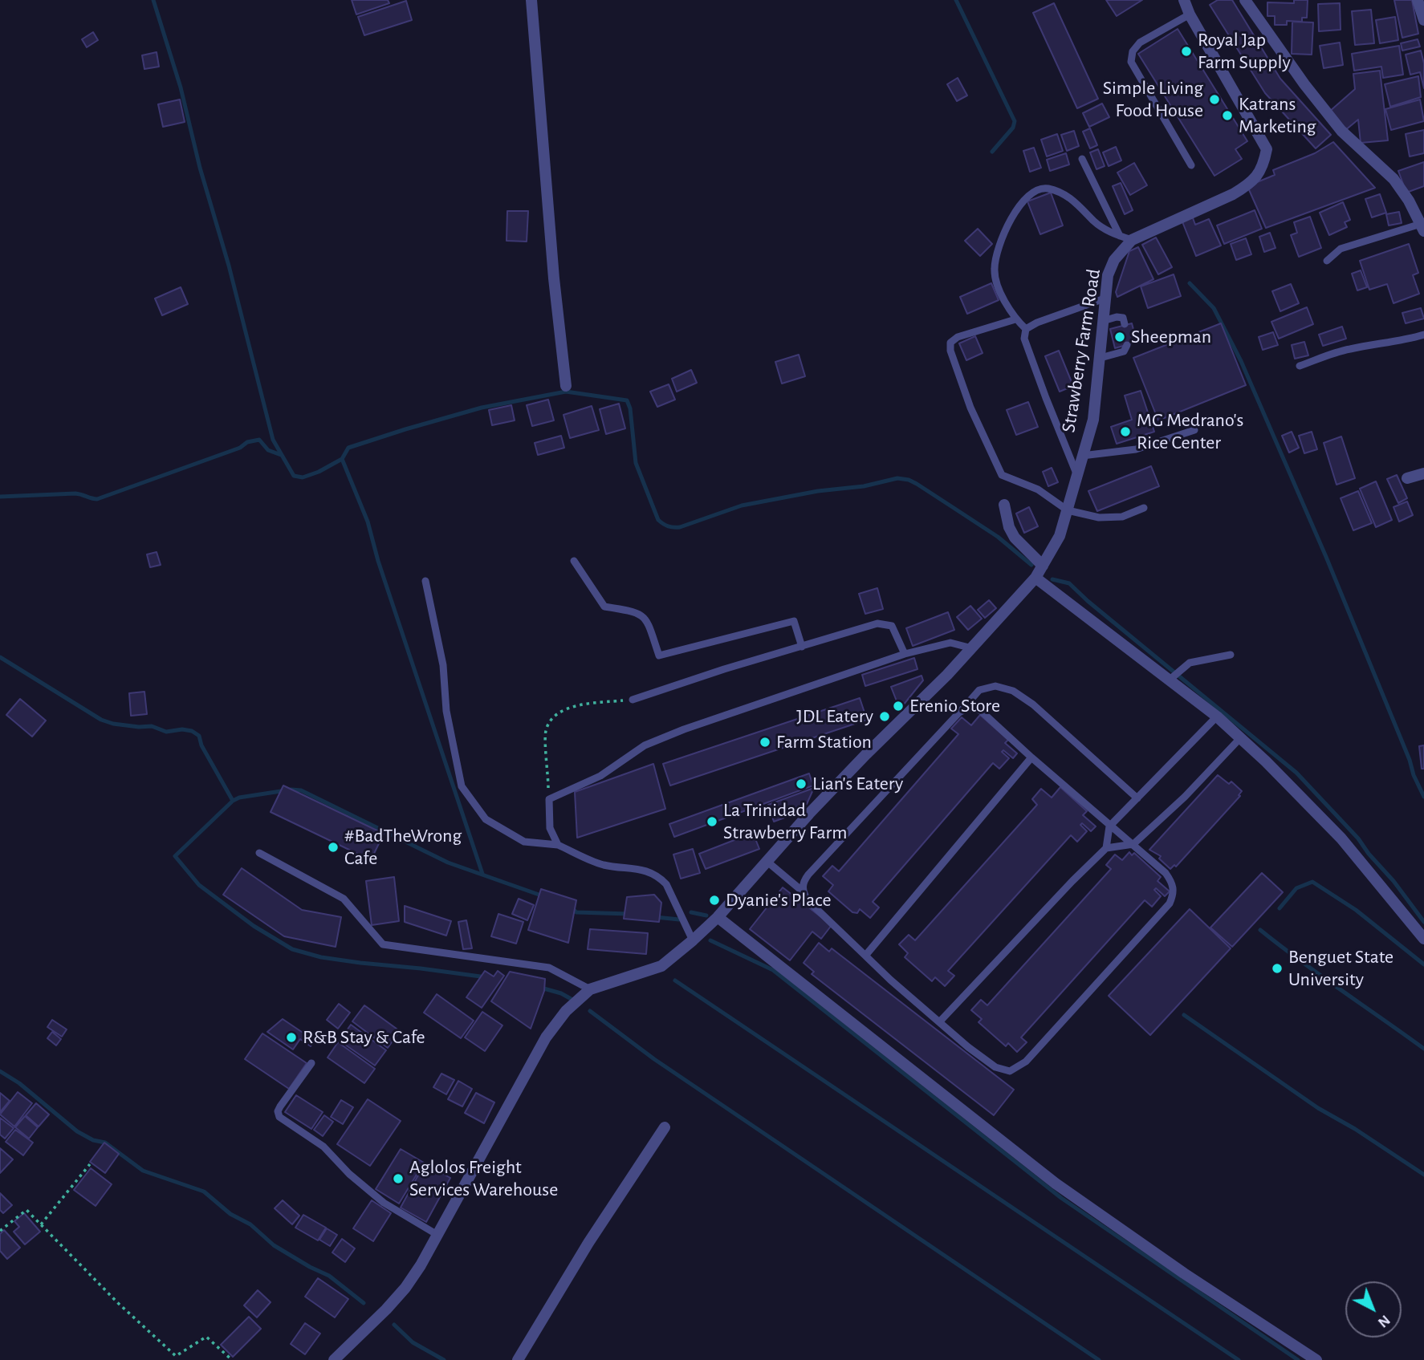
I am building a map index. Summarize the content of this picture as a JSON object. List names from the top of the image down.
{
  "streets": {
    "street": ["Strawberry Farm Road"]
  },
  "places": [
    "Royal Jap Farm Supply",
    "Simple Living Food House",
    "Katrans Marketing",
    "Sheepman",
    "MG Medrano's Rice Center",
    "Erenio Store",
    "JDL Eatery",
    "Farm Station",
    "Lian's Eatery",
    "La Trinidad Strawberry Farm",
    "#BadTheWrong Cafe",
    "Dyanie's Place",
    "Benguet State University",
    "R&B Stay & Cafe",
    "Aglolos Freight Services Warehouse"
  ],
  "north": "bottom right"
}
